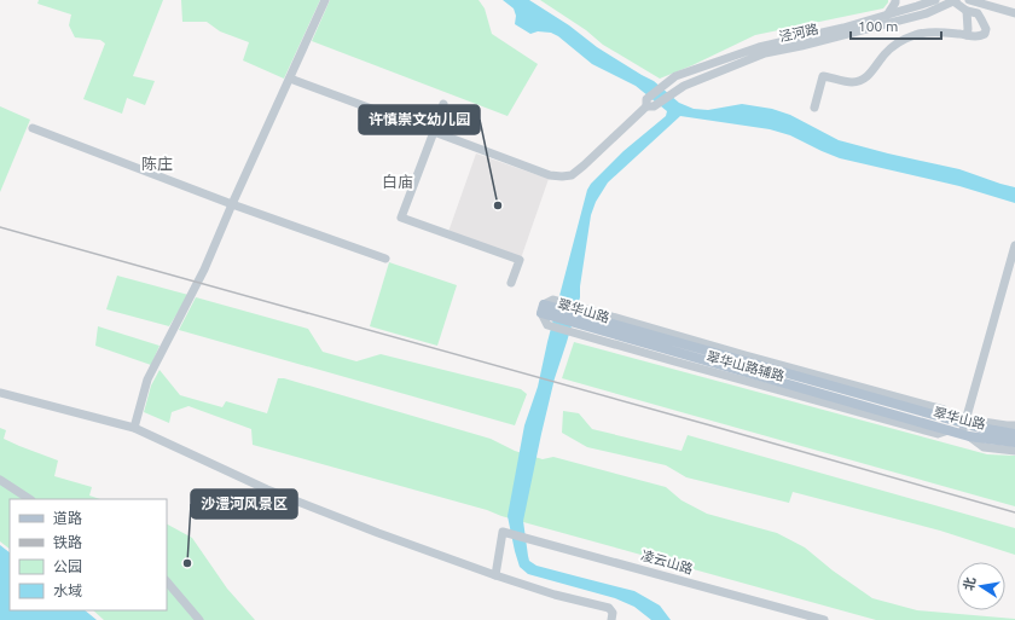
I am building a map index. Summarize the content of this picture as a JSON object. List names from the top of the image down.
{
  "streets": {
    "main road": ["翠华山路"],
    "street": ["泾河路", "凌云山路"]
  },
  "districts": ["陈庄", "白庙"],
  "places": ["许慎崇文幼儿园", "沙澧河风景区"],
  "legend": [
    "道路",
    "铁路",
    "公园",
    "水域"
  ],
  "scale_bar": "100 m",
  "north": "left"
}
